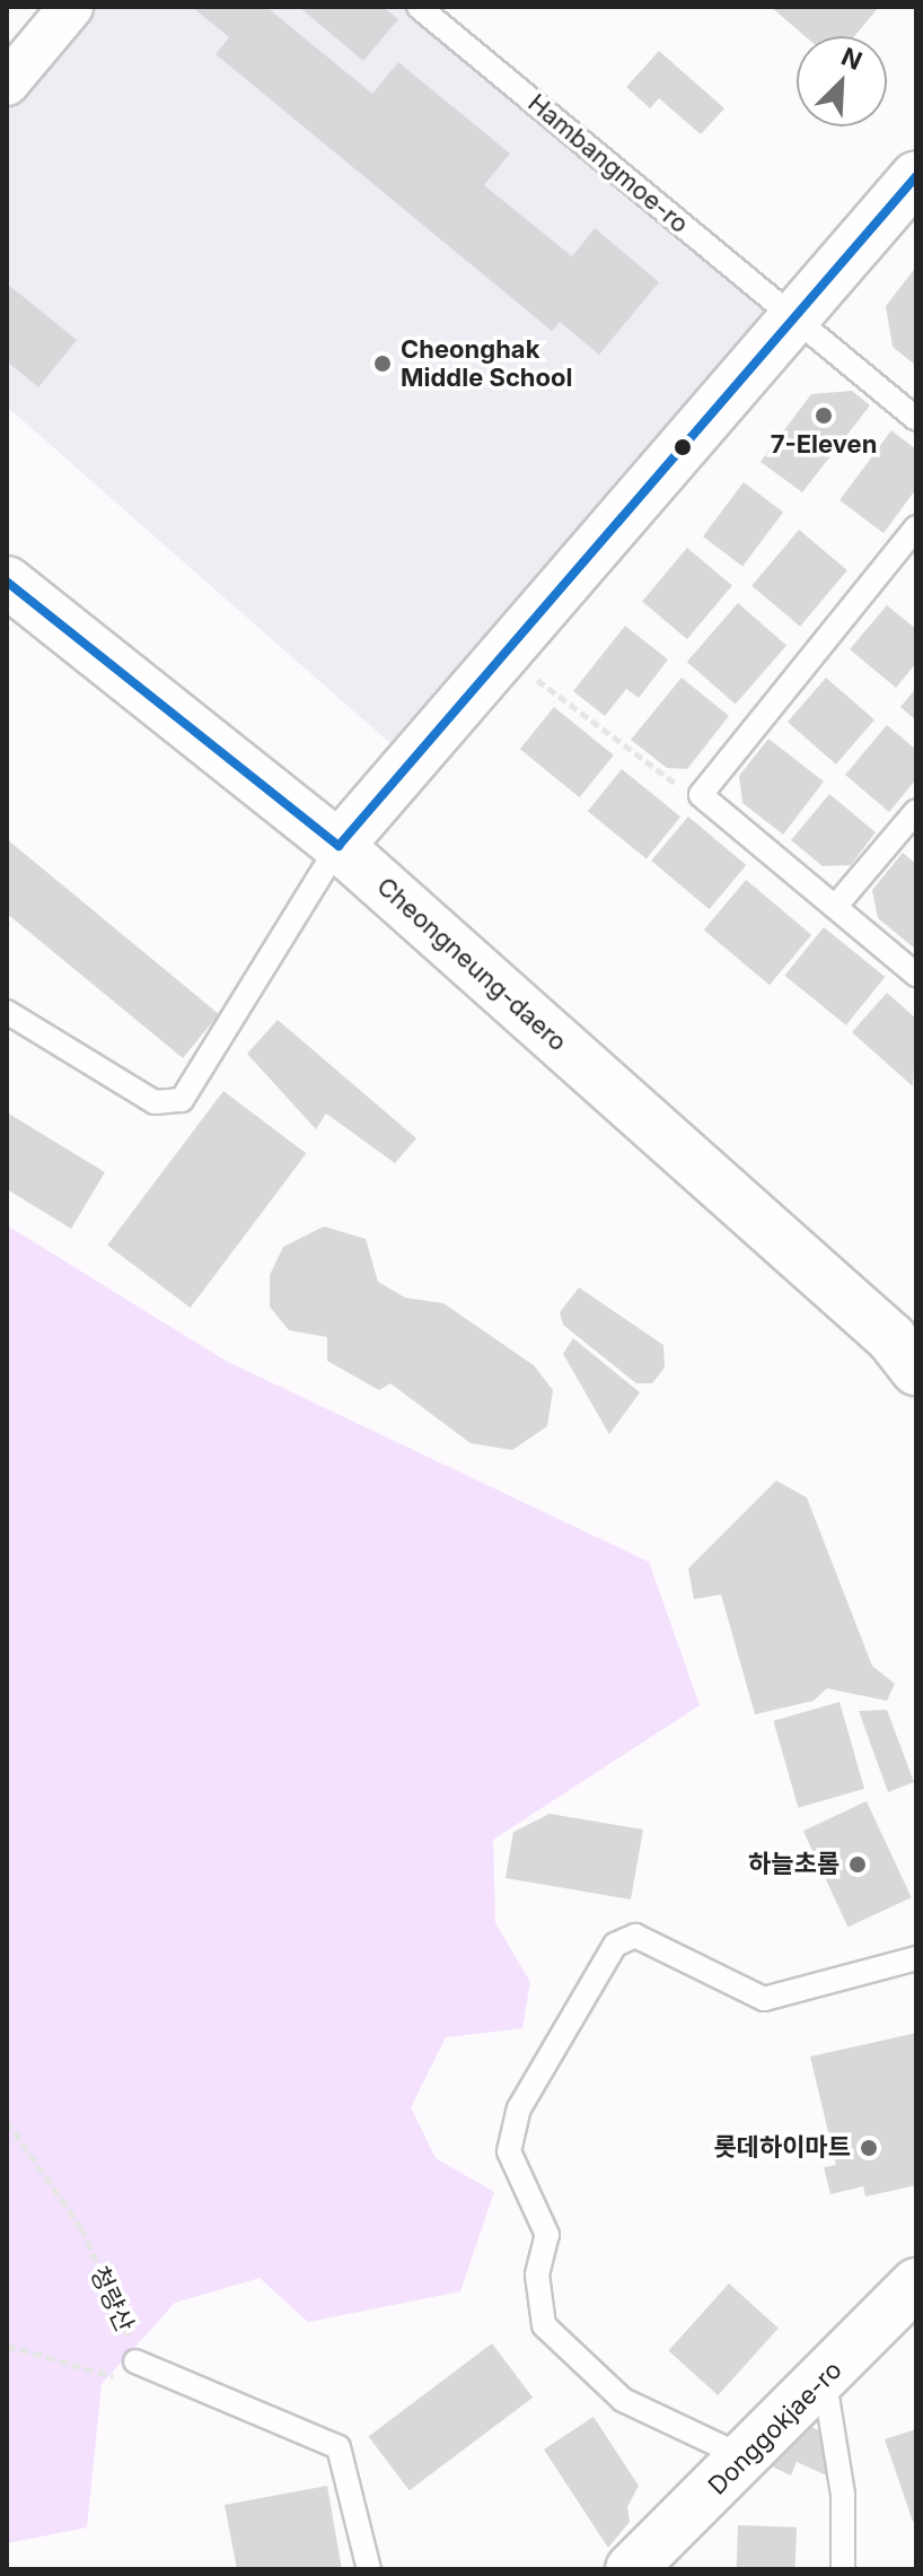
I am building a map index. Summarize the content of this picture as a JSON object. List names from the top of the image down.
{
  "streets": {
    "main road": ["Cheongneung-daero", "Donggokjae-ro"],
    "lane": ["Hambangmoe-ro"],
    "path": ["청량산"]
  },
  "places": [
    "Cheonghak Middle School",
    "7-Eleven",
    "하늘초롬",
    "롯데하이마트"
  ],
  "north": "top right"
}
